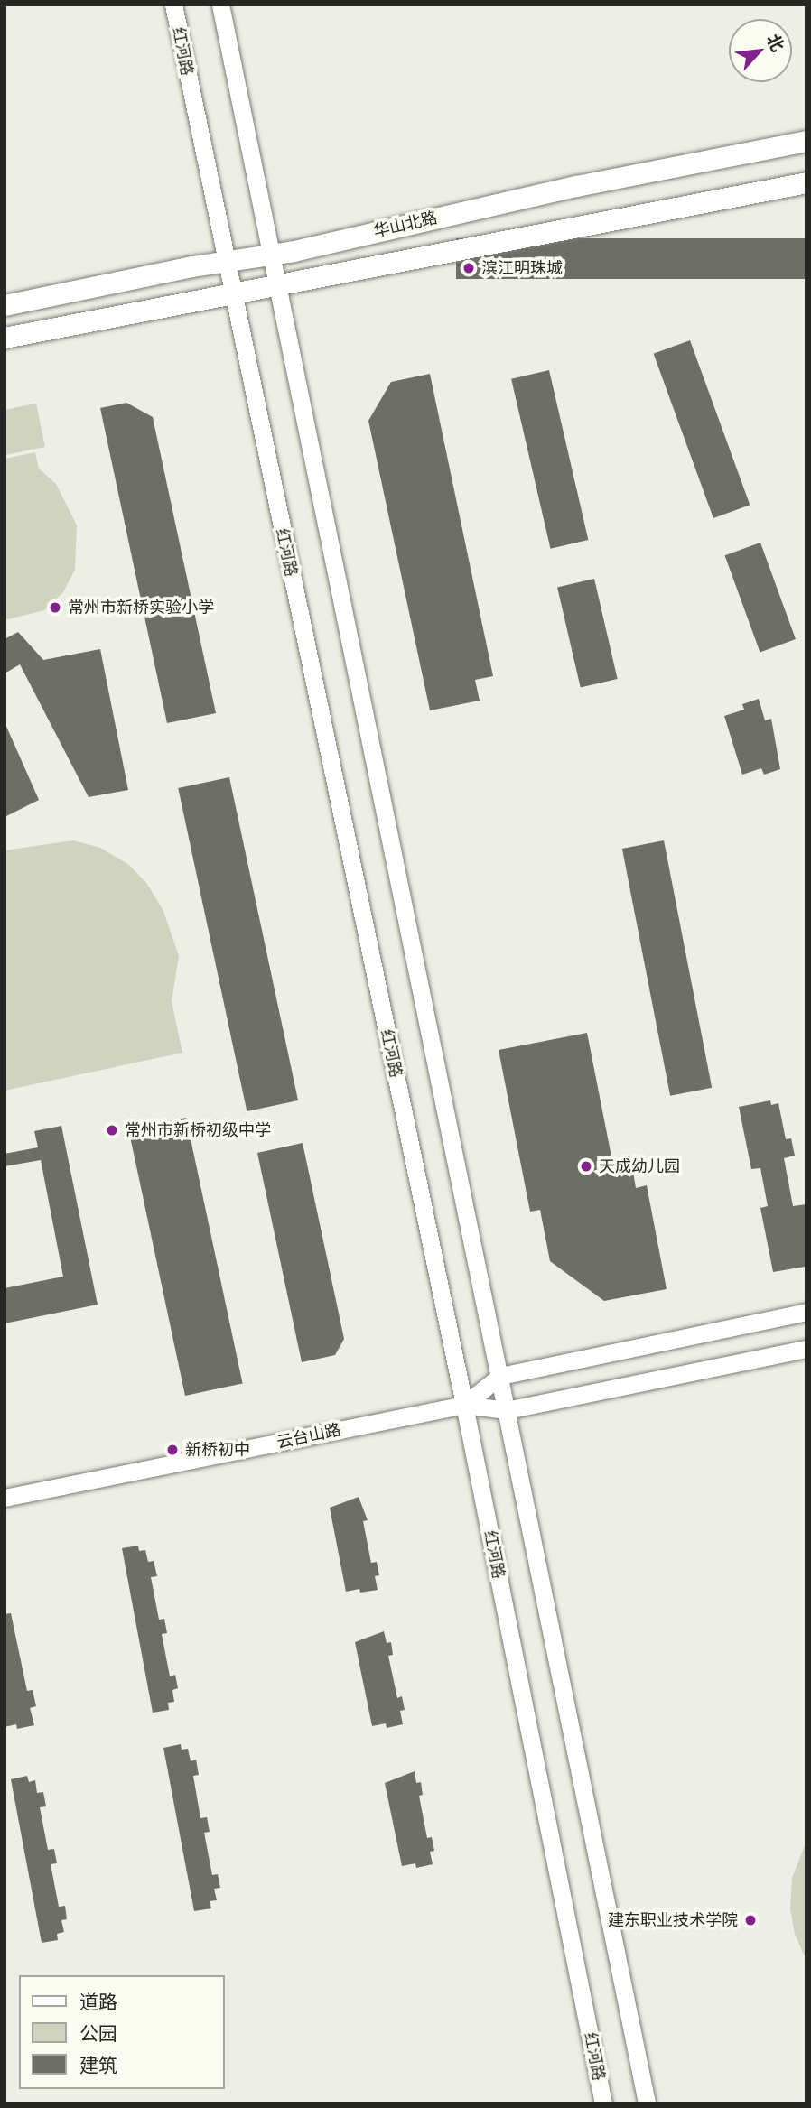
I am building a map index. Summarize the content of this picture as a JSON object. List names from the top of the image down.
{
  "streets": {
    "main road": ["华山北路"],
    "street": ["红河路", "云台山路"]
  },
  "crossings": [
    ["红河路", "华山北路"],
    ["红河路", "云台山路"]
  ],
  "places": [
    "滨江明珠城",
    "常州市新桥实验小学",
    "常州市新桥初级中学",
    "天成幼儿园",
    "新桥初中",
    "建东职业技术学院"
  ],
  "legend": ["道路", "公园", "建筑"],
  "north": "top right"
}
